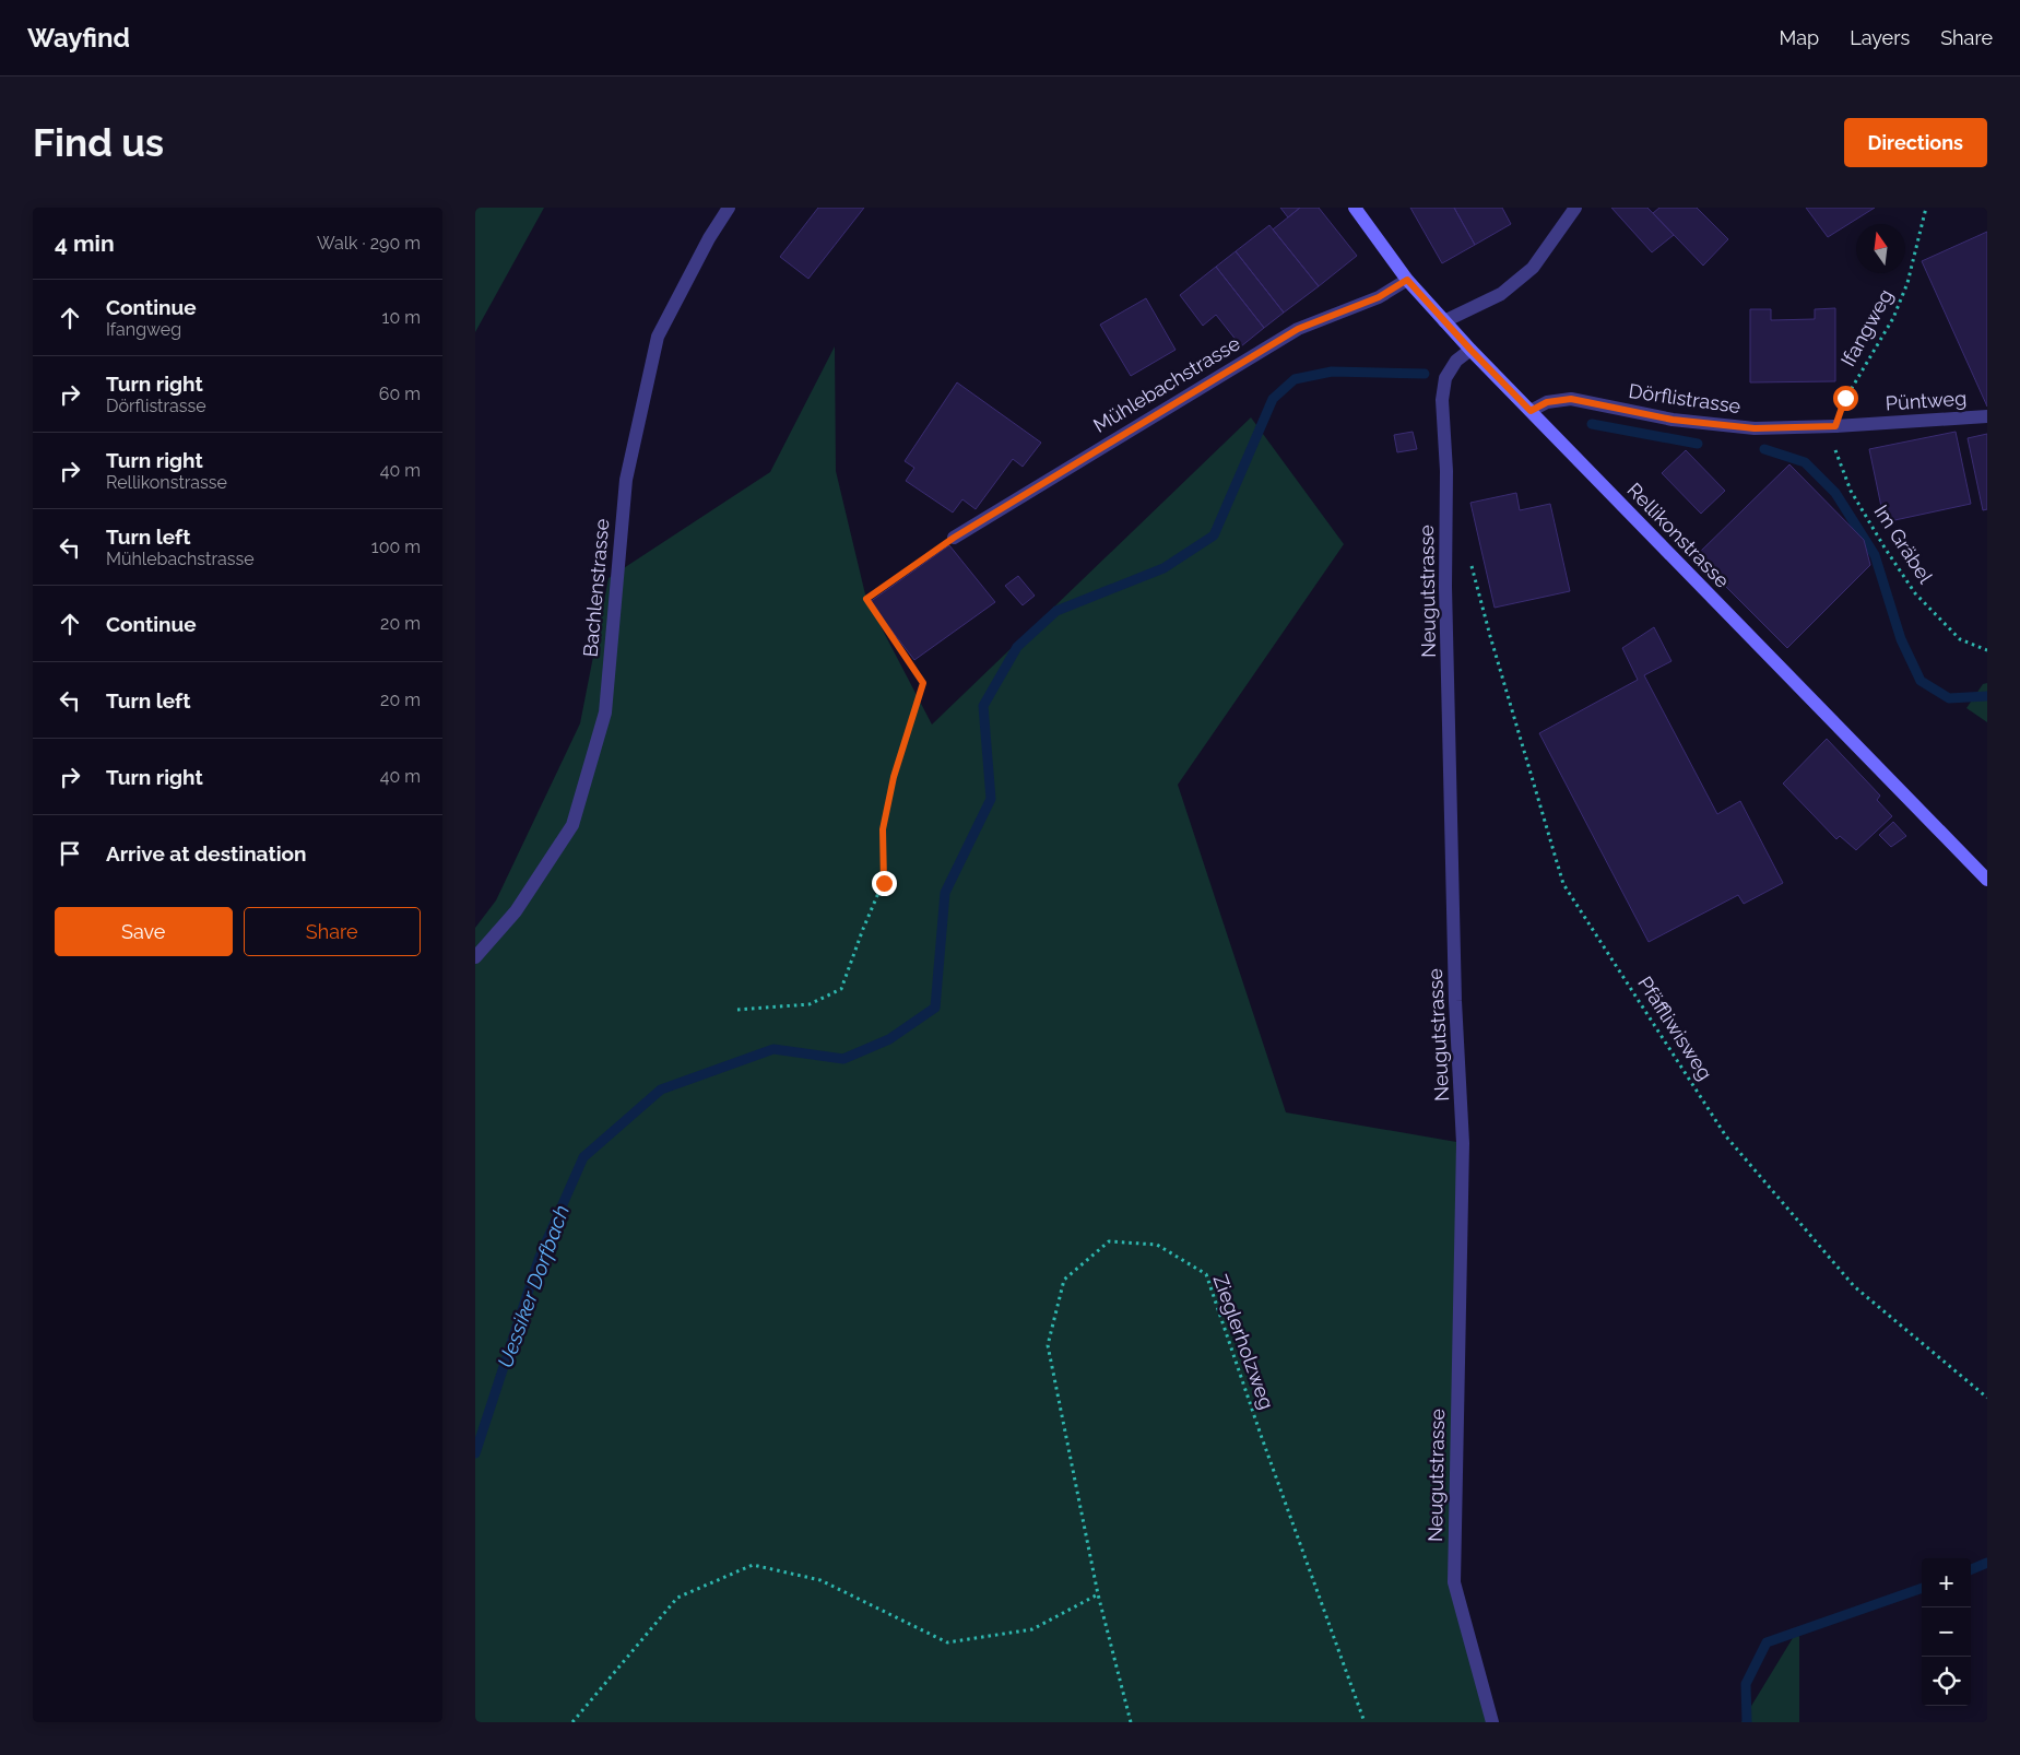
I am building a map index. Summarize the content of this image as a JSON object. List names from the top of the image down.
{
  "streets": {
    "street": [
      "Mühlebachstrasse",
      "Dörflistrasse",
      "Püntweg",
      "Rellikonstrasse",
      "Bachlenstrasse",
      "Neugutstrasse"
    ],
    "path": [
      "Ifangweg",
      "Im Gräbel",
      "Pfäffliwisweg",
      "Zieglerholzweg"
    ]
  },
  "crossings": [
    ["Ifangweg", "Dörflistrasse"],
    ["Ifangweg", "Püntweg"],
    ["Ifangweg", "Im Gräbel"],
    ["Mühlebachstrasse", "Rellikonstrasse"],
    ["Dörflistrasse", "Püntweg"],
    ["Dörflistrasse", "Rellikonstrasse"],
    ["Dörflistrasse", "Im Gräbel"],
    ["Püntweg", "Im Gräbel"],
    ["Rellikonstrasse", "Neugutstrasse"]
  ],
  "water": ["Uessiker Dorfbach"],
  "north": "top",
  "page": {
    "header": "Wayfind",
    "nav": ["Map", "Layers", "Share"],
    "buttons": [
      "Directions",
      ["Save", "Share"]
    ],
    "title": "Find us",
    "heading": ["4 min", "Walk · 290 m"],
    "list": [
      ["Continue", "Ifangweg", "10 m"],
      ["Turn right", "Dörflistrasse", "60 m"],
      ["Turn right", "Rellikonstrasse", "40 m"],
      ["Turn left", "Mühlebachstrasse", "100 m"],
      ["Continue", "20 m"],
      ["Turn left", "20 m"],
      ["Turn right", "40 m"],
      "Arrive at destination"
    ],
    "map_buttons": ["+", "−"]
  }
}
